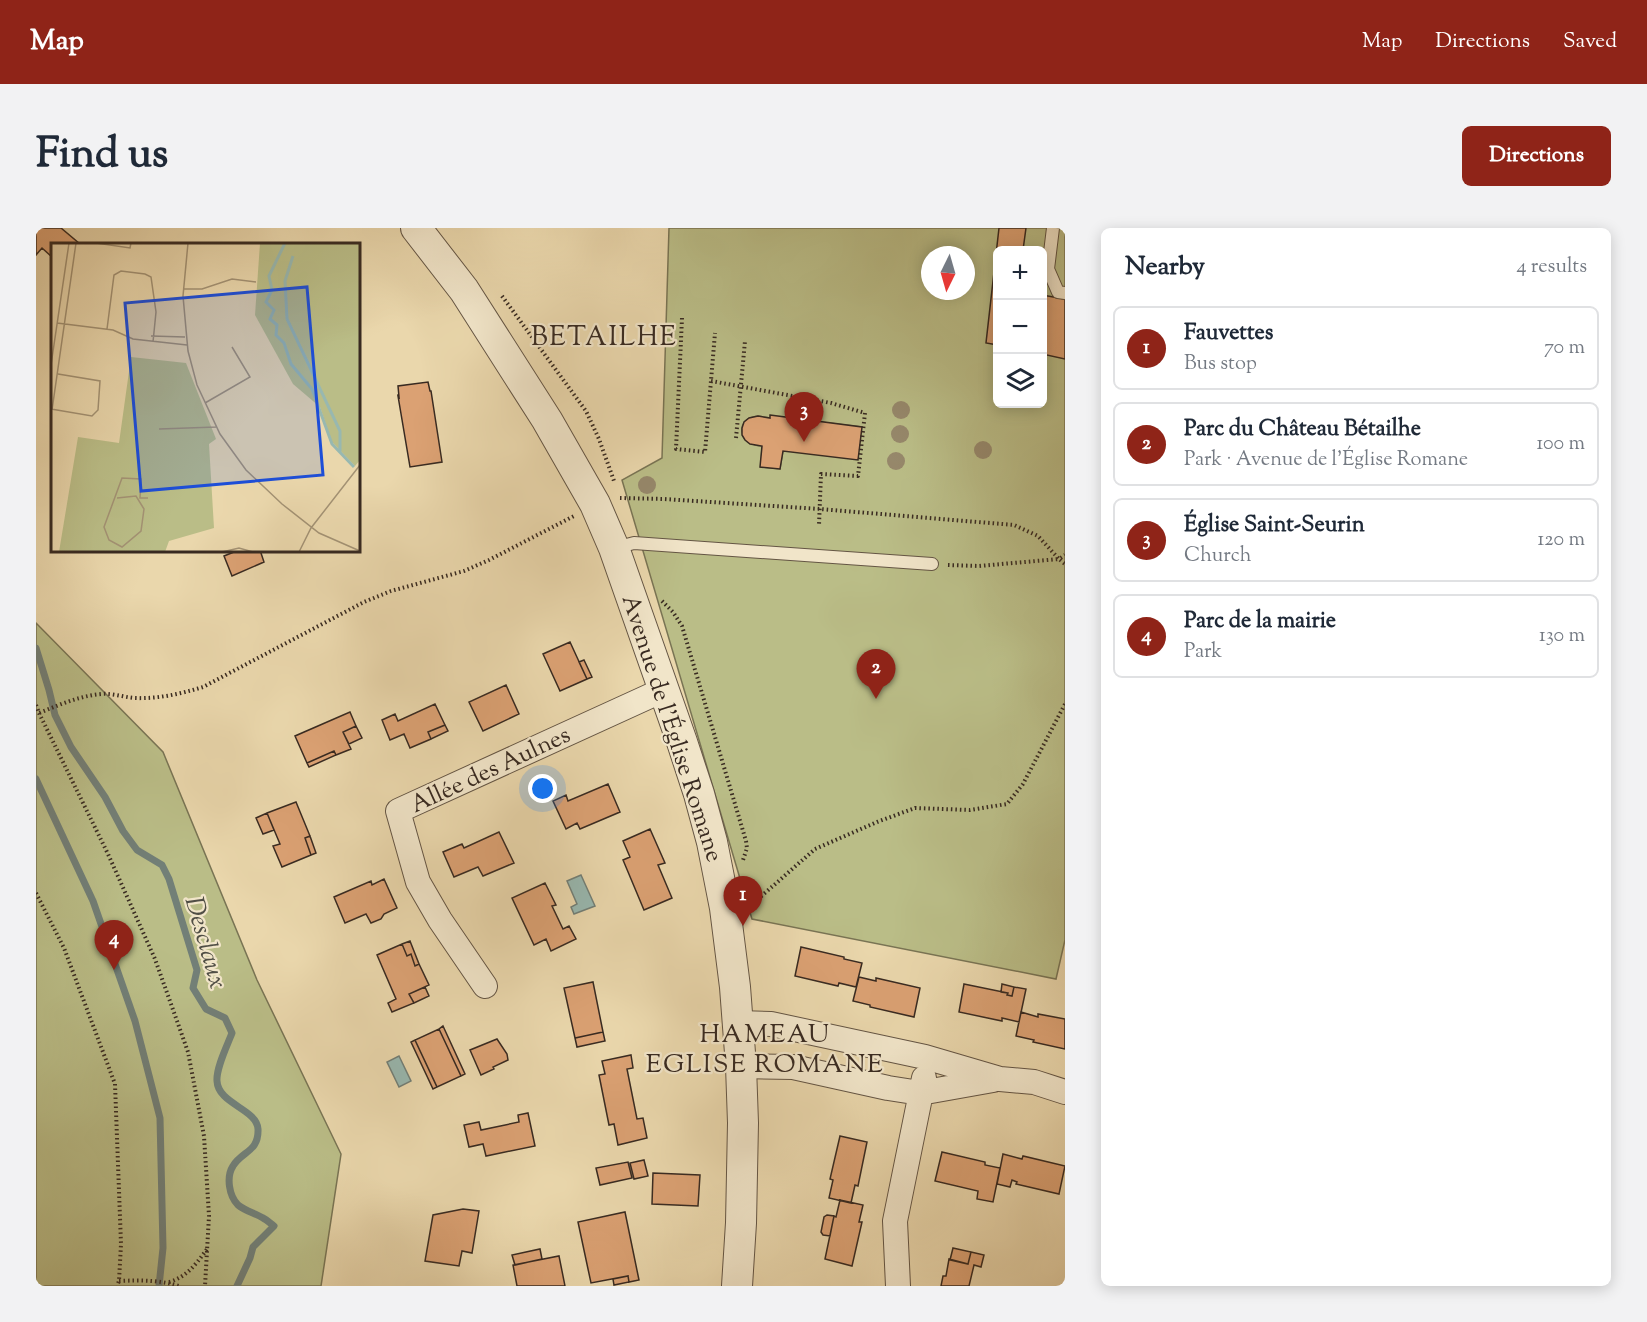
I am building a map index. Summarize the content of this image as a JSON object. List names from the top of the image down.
{
  "streets": {
    "street": ["Avenue de l'Église Romane", "Allée des Aulnes"]
  },
  "crossings": [
    ["Avenue de l'Église Romane", "Allée des Aulnes"]
  ],
  "districts": ["BETAILHE", "HAMEAU EGLISE ROMANE"],
  "water": ["Desclaux"],
  "north": "bottom",
  "page": {
    "header": "Map",
    "nav": ["Map", "Directions", "Saved"],
    "title": "Find us",
    "buttons": "Directions",
    "heading": ["Nearby", "4 results"],
    "map_buttons": ["+", "−"],
    "list": [
      {
        "mark": "1",
        "name": "Fauvettes",
        "note": "Bus stop",
        "value": "70 m"
      },
      {
        "mark": "2",
        "name": "Parc du Château Bétailhe",
        "note": "Park · Avenue de l'Église Romane",
        "value": "100 m"
      },
      {
        "mark": "3",
        "name": "Église Saint-Seurin",
        "note": "Church",
        "value": "120 m"
      },
      {
        "mark": "4",
        "name": "Parc de la mairie",
        "note": "Park",
        "value": "130 m"
      }
    ],
    "pins": [
      "3",
      "2",
      "1",
      "4"
    ]
  }
}
